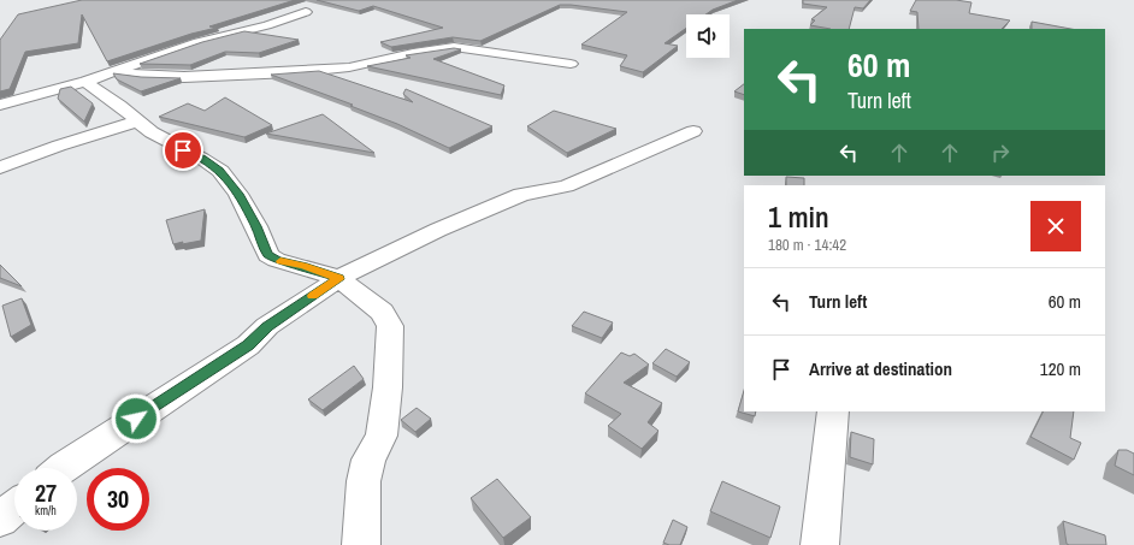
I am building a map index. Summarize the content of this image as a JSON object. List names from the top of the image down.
{
  "page": {
    "turn": ["60 m", "Turn left"],
    "heading": ["1 min", "180 m · 14:42"],
    "list": [
      {
        "name": "Turn left",
        "value": "60 m"
      },
      {
        "name": "Arrive at destination",
        "value": "120 m"
      }
    ],
    "speed": "27 km/h",
    "limit": "30"
  }
}
